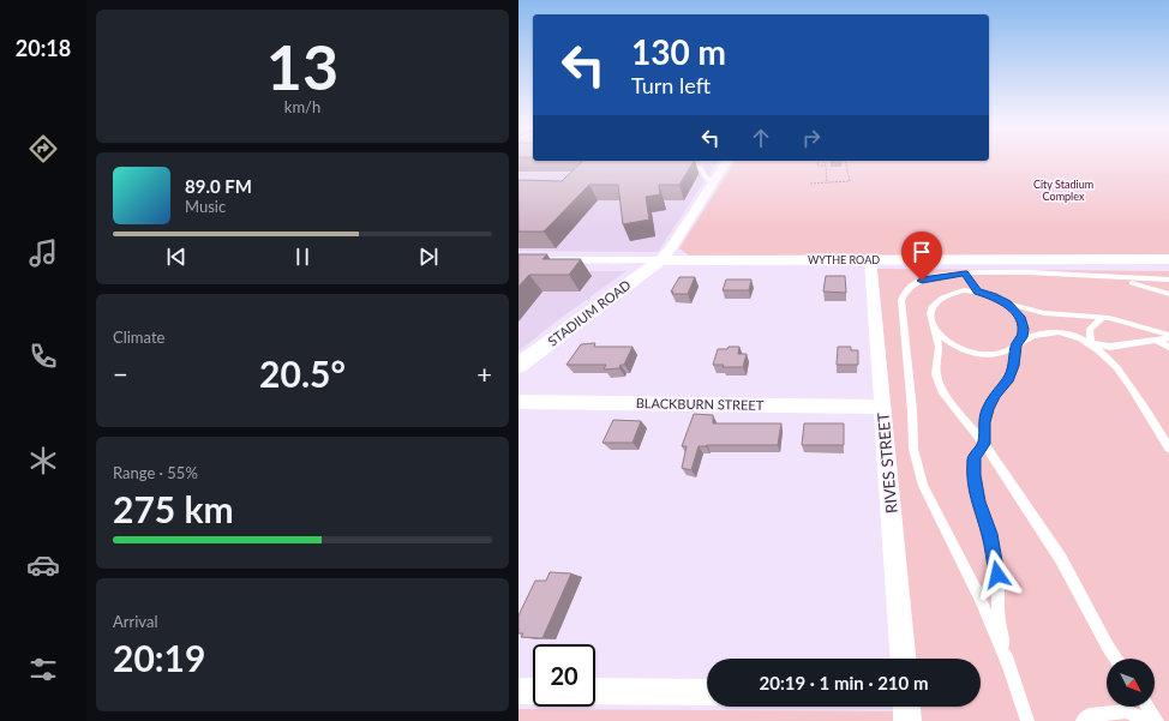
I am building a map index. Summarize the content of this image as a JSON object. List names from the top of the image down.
{
  "streets": {
    "street": [
      "WYTHE ROAD",
      "STADIUM ROAD",
      "BLACKBURN STREET",
      "RIVES STREET"
    ]
  },
  "crossings": [
    ["WYTHE ROAD", "STADIUM ROAD"],
    ["WYTHE ROAD", "RIVES STREET"],
    ["BLACKBURN STREET", "RIVES STREET"]
  ],
  "parks": ["City Stadium Complex"],
  "north": "bottom right",
  "page": {
    "tabs": "20:18",
    "tile": [
      ["13", "km/h"],
      "Climate",
      ["Range · 55%", "275 km"],
      ["Arrival", "20:19"]
    ],
    "turn": ["130 m", "Turn left"],
    "song": ["89.0 FM", "Music"],
    "heat": ["−", "20.5°", "+"],
    "limit": "20",
    "trip": "20:19 · 1 min · 210 m"
  }
}
